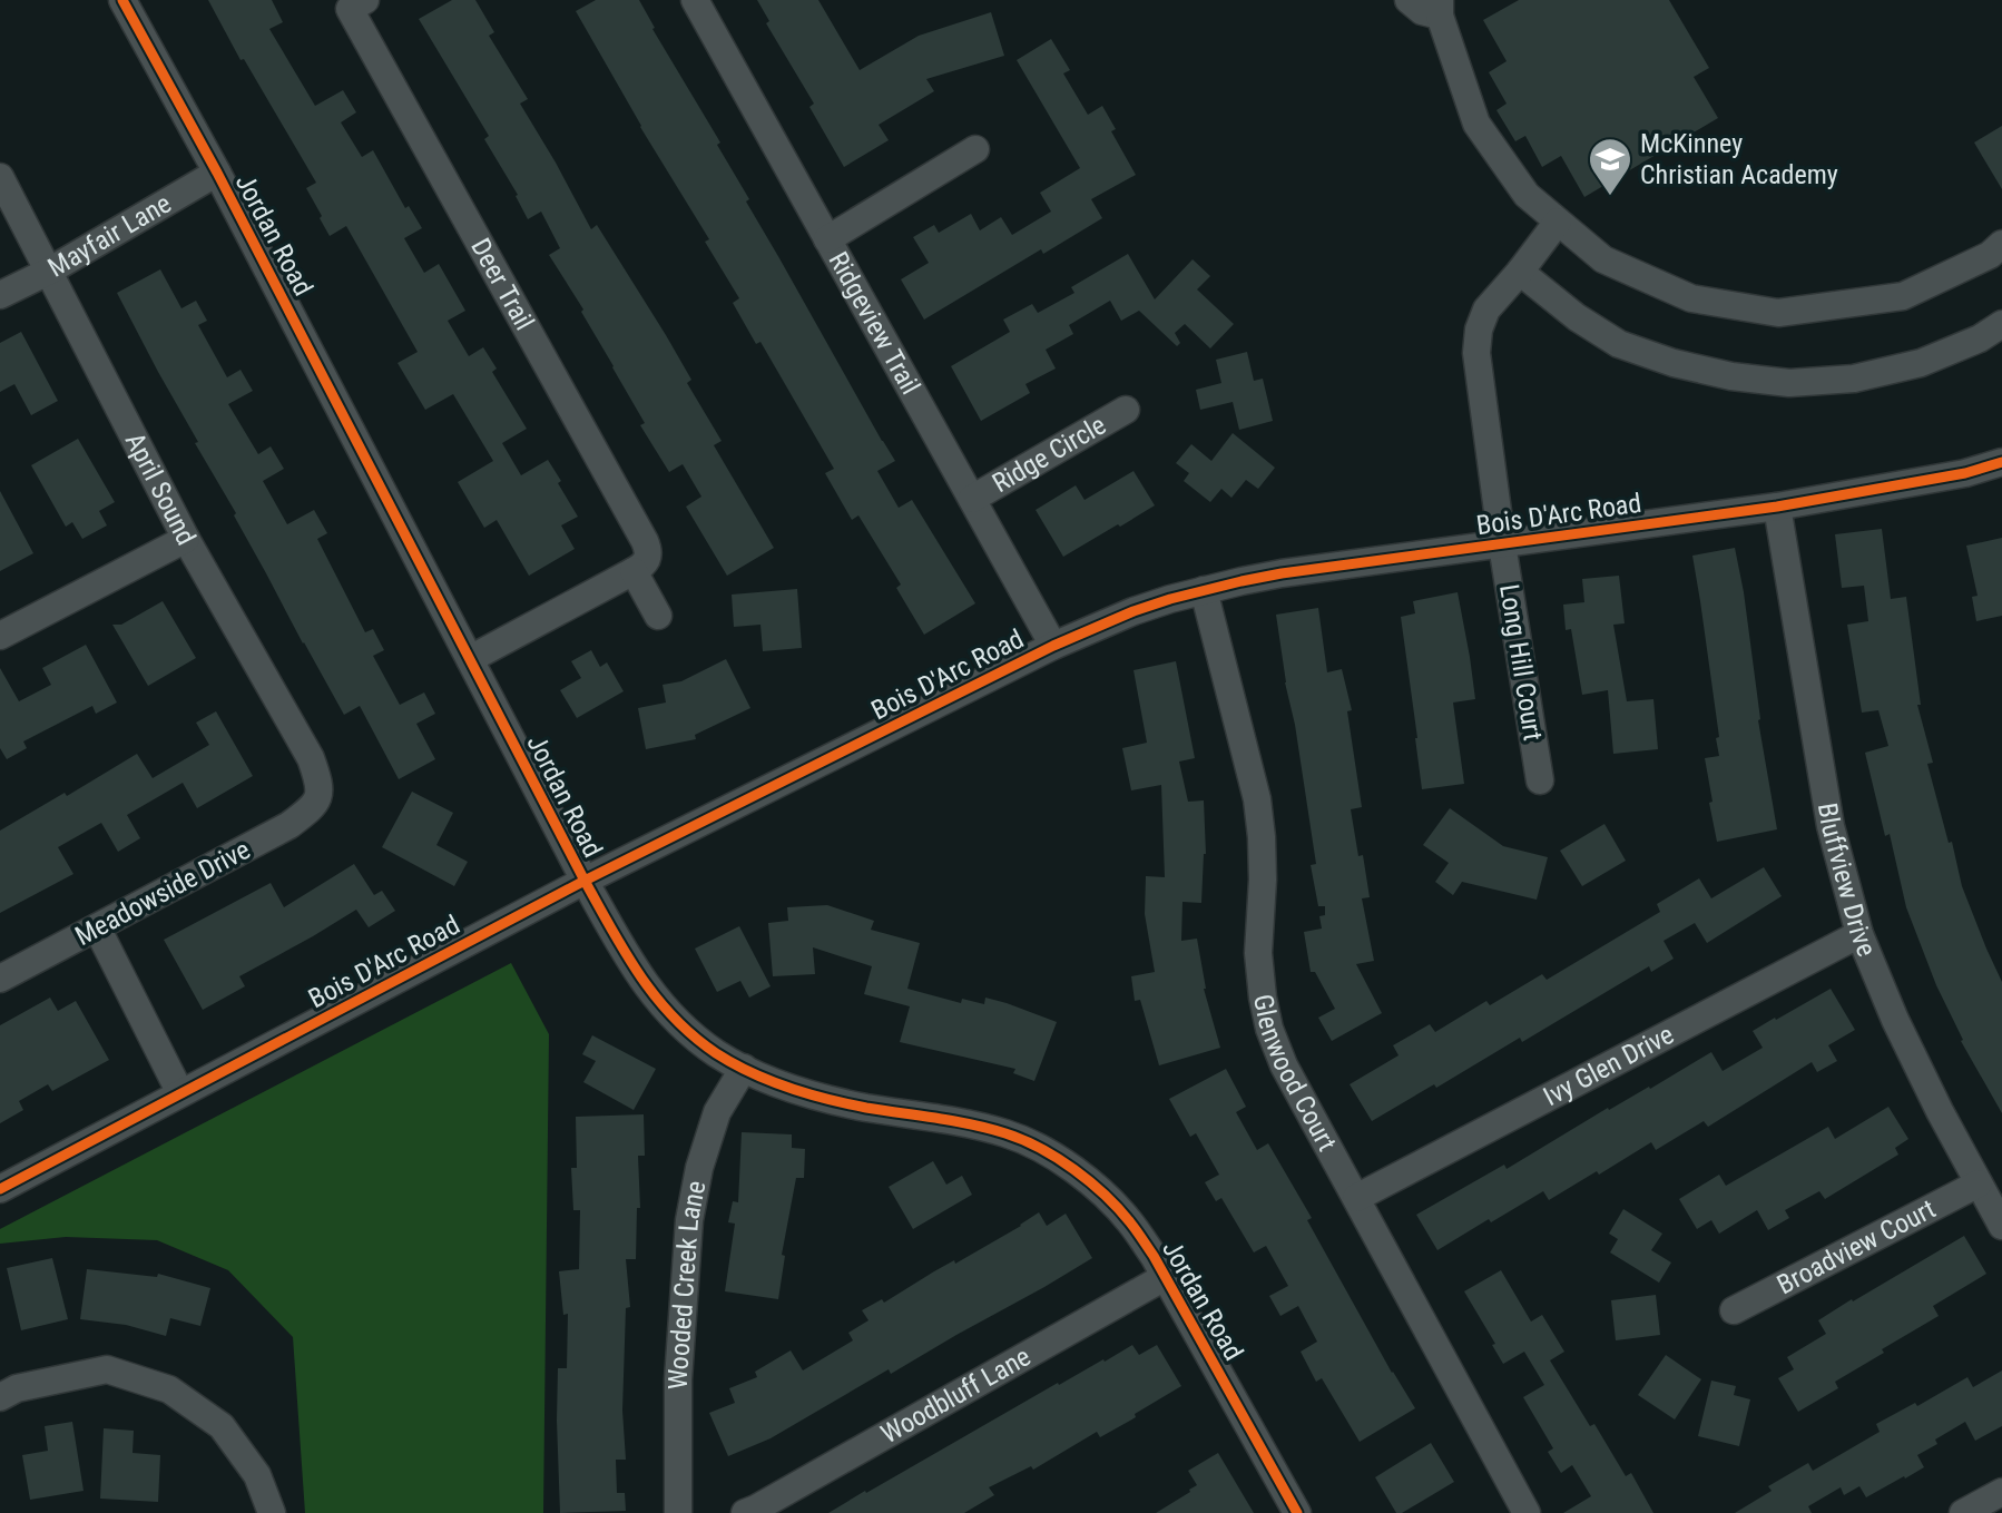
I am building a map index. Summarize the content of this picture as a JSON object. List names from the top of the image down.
{
  "streets": {
    "street": [
      "Mayfair Lane",
      "Jordan Road",
      "Deer Trail",
      "Ridgeview Trail",
      "Ridge Circle",
      "April Sound",
      "Bois D'Arc Road",
      "Long Hill Court",
      "Bluffview Drive",
      "Meadowside Drive",
      "Ivy Glen Drive",
      "Glenwood Court",
      "Broadview Court",
      "Wooded Creek Lane",
      "Woodbluff Lane"
    ]
  },
  "crossings": [
    ["Mayfair Lane", "Jordan Road"],
    ["Mayfair Lane", "April Sound"],
    ["Jordan Road", "Bois D'Arc Road"],
    ["Jordan Road", "Wooded Creek Lane"],
    ["Jordan Road", "Woodbluff Lane"],
    ["Ridgeview Trail", "Ridge Circle"],
    ["Ridgeview Trail", "Bois D'Arc Road"],
    ["April Sound", "Meadowside Drive"],
    ["Bois D'Arc Road", "Long Hill Court"],
    ["Bois D'Arc Road", "Bluffview Drive"],
    ["Bois D'Arc Road", "Glenwood Court"],
    ["Bluffview Drive", "Ivy Glen Drive"],
    ["Bluffview Drive", "Broadview Court"],
    ["Ivy Glen Drive", "Glenwood Court"]
  ],
  "places": {
    "school or university": ["McKinney Christian Academy"]
  }
}
